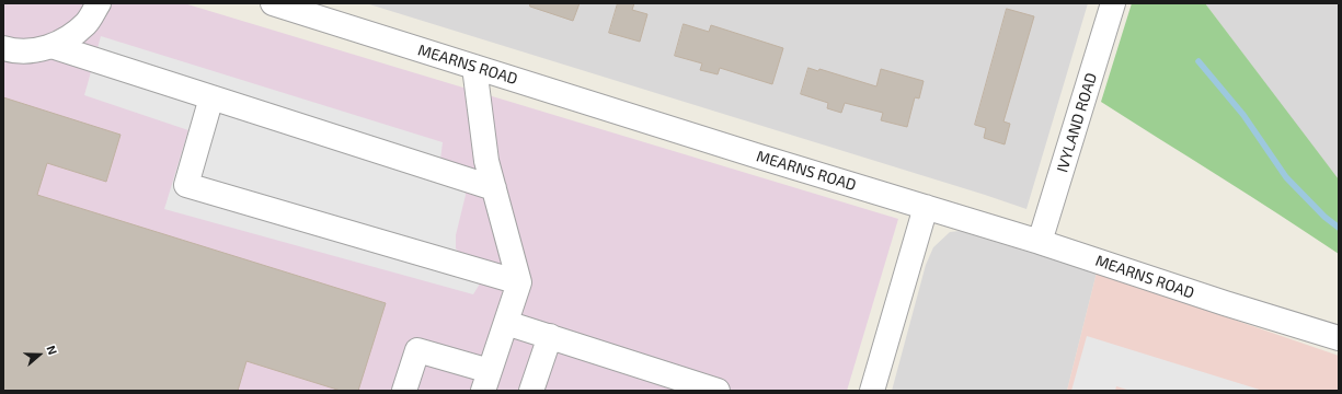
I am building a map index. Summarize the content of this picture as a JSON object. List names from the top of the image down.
{
  "streets": {
    "street": ["MEARNS ROAD", "IVYLAND ROAD"]
  },
  "crossings": [
    ["MEARNS ROAD", "IVYLAND ROAD"]
  ],
  "north": "right"
}
